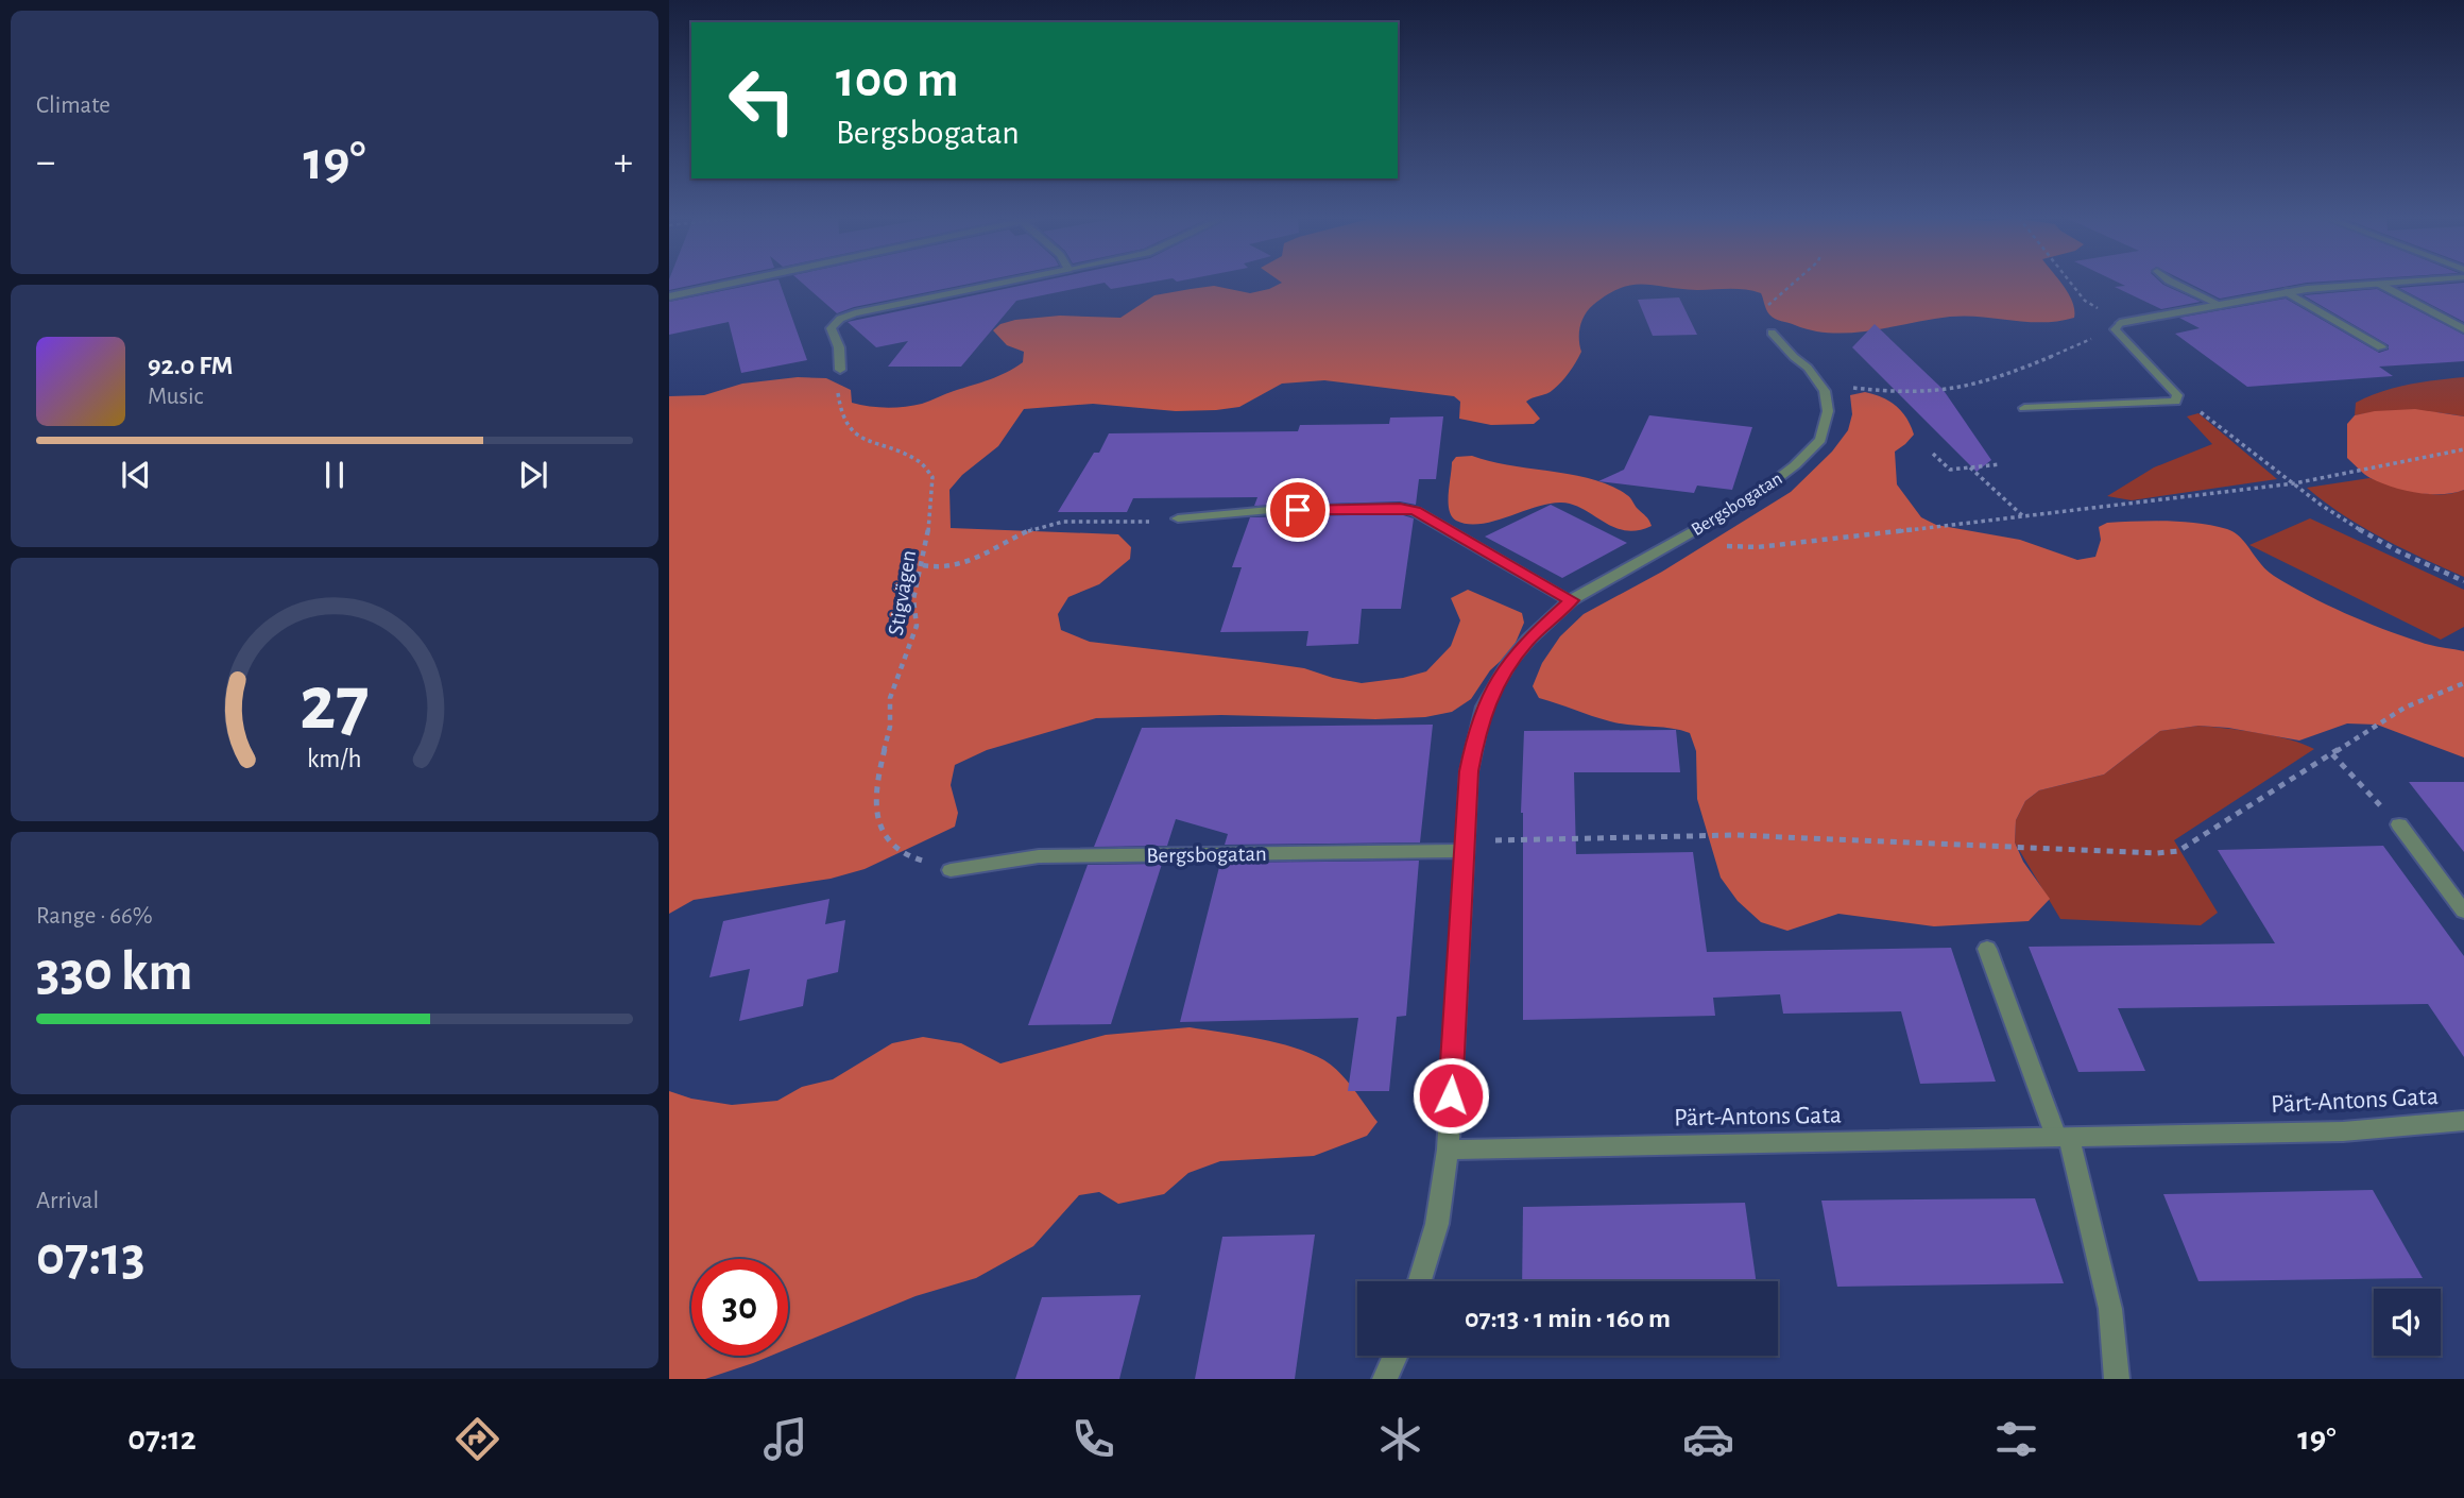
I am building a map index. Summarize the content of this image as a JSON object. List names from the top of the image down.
{
  "streets": {
    "street": ["Bergsbogatan", "Pärt-Antons Gata"],
    "path": ["Stigvägen"]
  },
  "crossings": [
    ["Bergsbogatan", "Stigvägen"],
    ["Bergsbogatan", "Pärt-Antons Gata"]
  ],
  "page": {
    "tile": [
      "Climate",
      ["Range · 66%", "330 km"],
      ["Arrival", "07:13"]
    ],
    "turn": ["100 m", "Bergsbogatan"],
    "heat": ["−", "19°", "+"],
    "song": ["92.0 FM", "Music"],
    "limit": "30",
    "trip": "07:13 · 1 min · 160 m",
    "tabs": ["07:12", "19°"],
    "gauge": ["27", "km/h"]
  }
}
